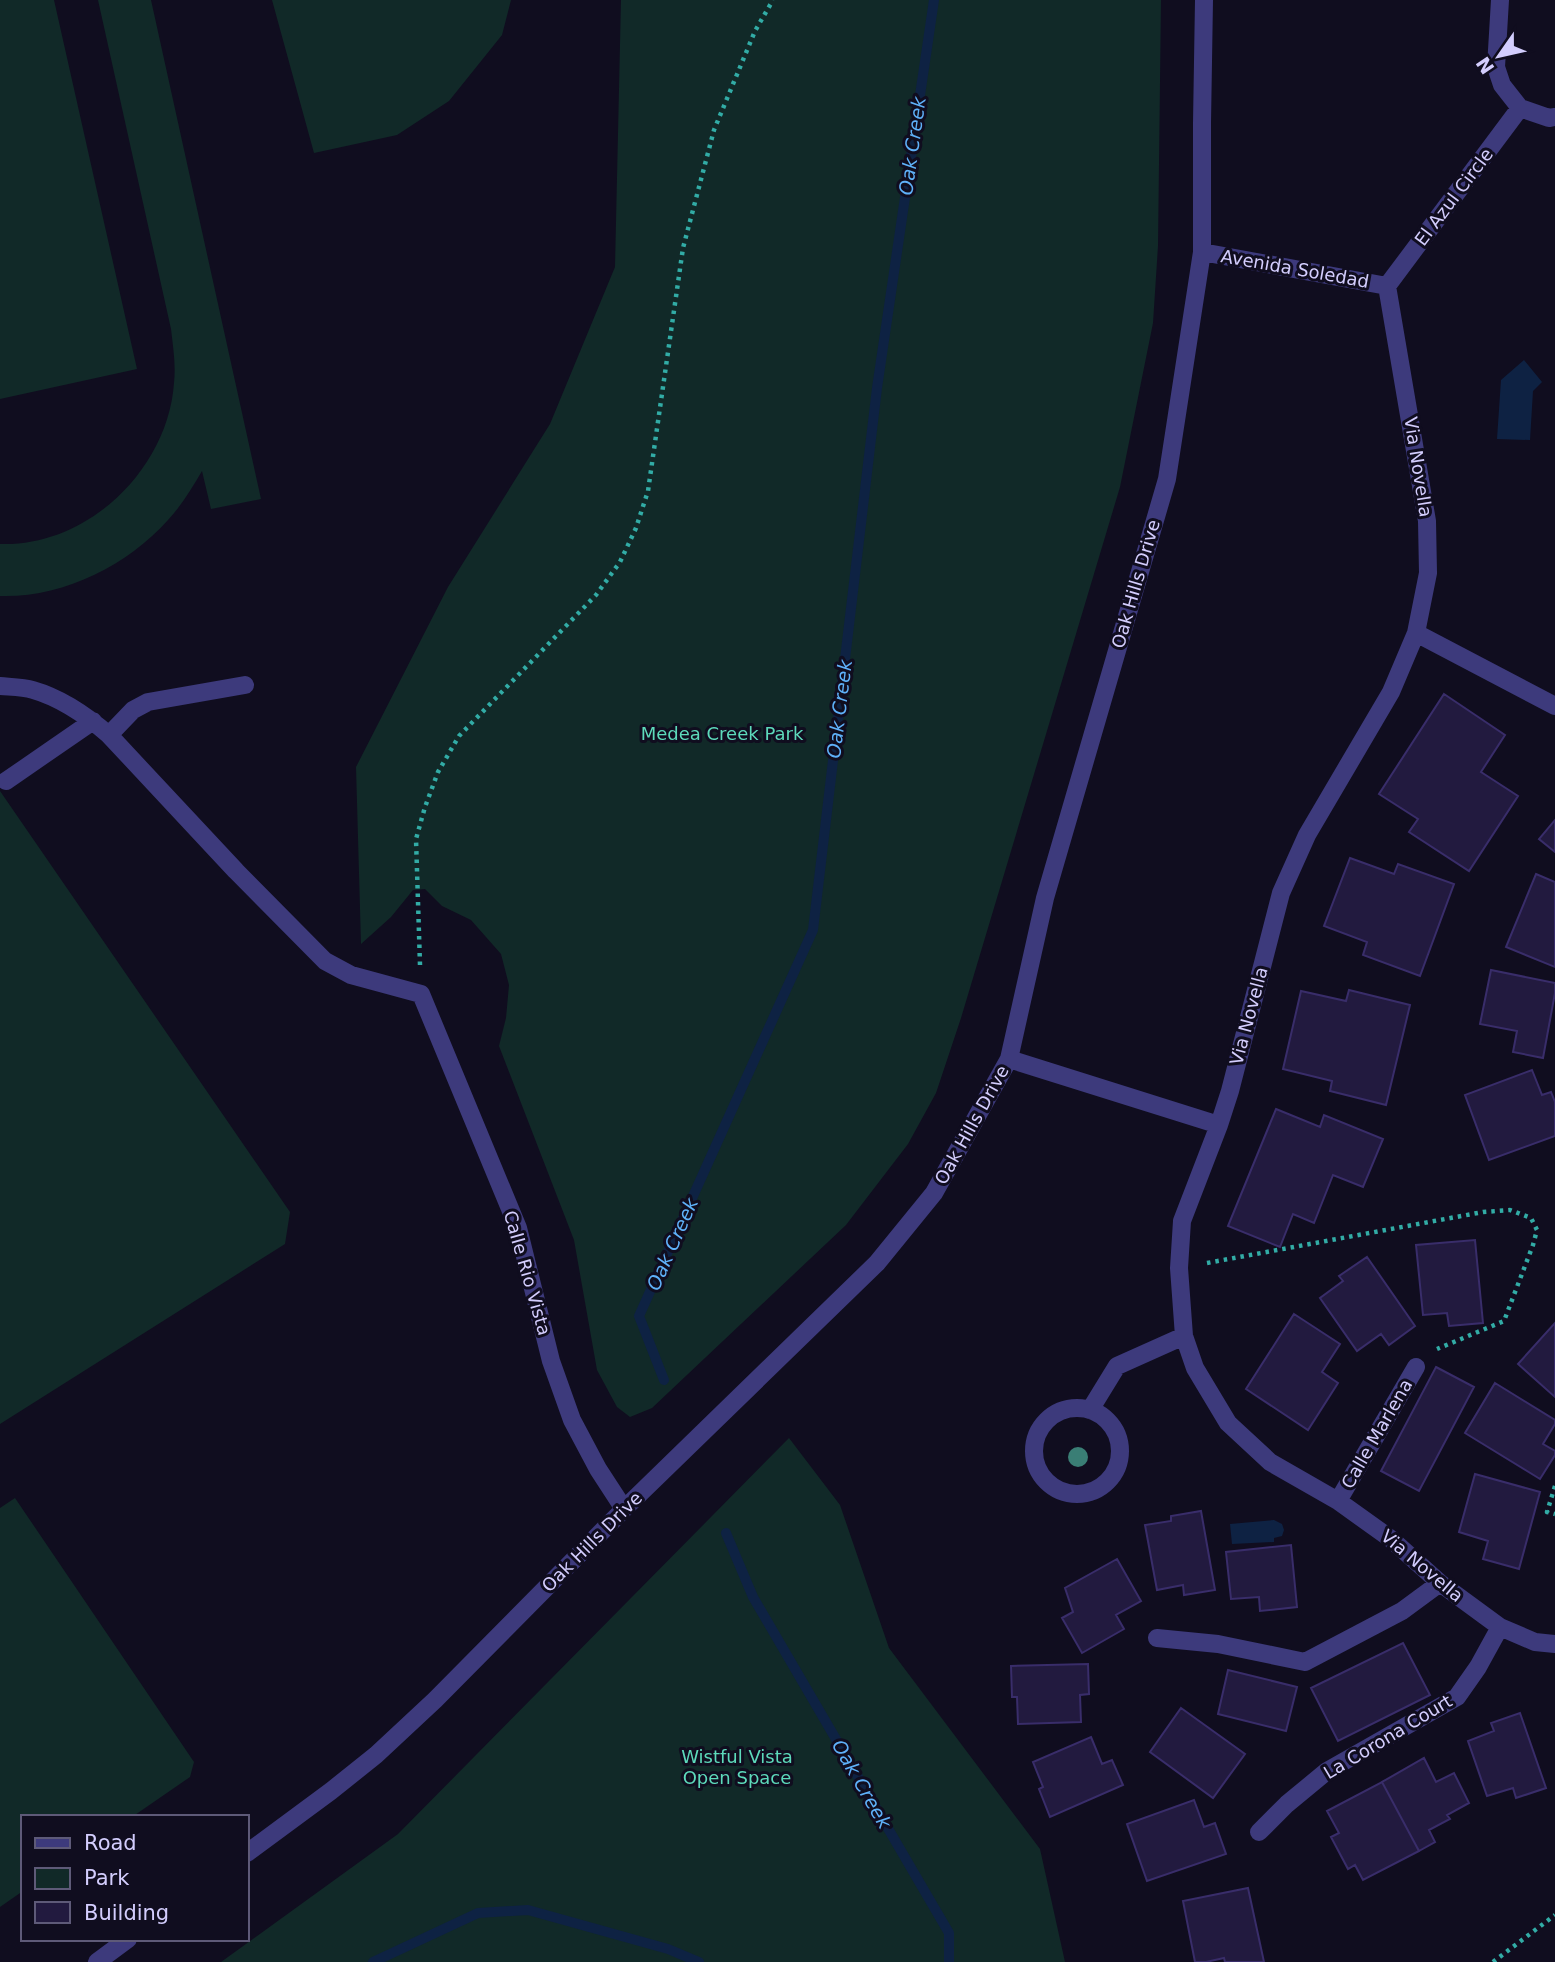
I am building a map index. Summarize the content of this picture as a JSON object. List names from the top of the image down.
{
  "streets": {
    "street": [
      "El Azul Circle",
      "Avenida Soledad",
      "Via Novella",
      "Oak Hills Drive",
      "Calle Rio Vista",
      "Calle Marlena",
      "La Corona Court"
    ]
  },
  "crossings": [
    ["El Azul Circle", "Avenida Soledad"],
    ["El Azul Circle", "Via Novella"],
    ["Avenida Soledad", "Via Novella"],
    ["Avenida Soledad", "Oak Hills Drive"],
    ["Via Novella", "Calle Marlena"],
    ["Via Novella", "La Corona Court"],
    ["Oak Hills Drive", "Calle Rio Vista"]
  ],
  "water": ["Oak Creek"],
  "parks": ["Medea Creek Park", "Wistful Vista Open Space"],
  "legend": ["Road", "Park", "Building"],
  "north": "bottom left"
}
